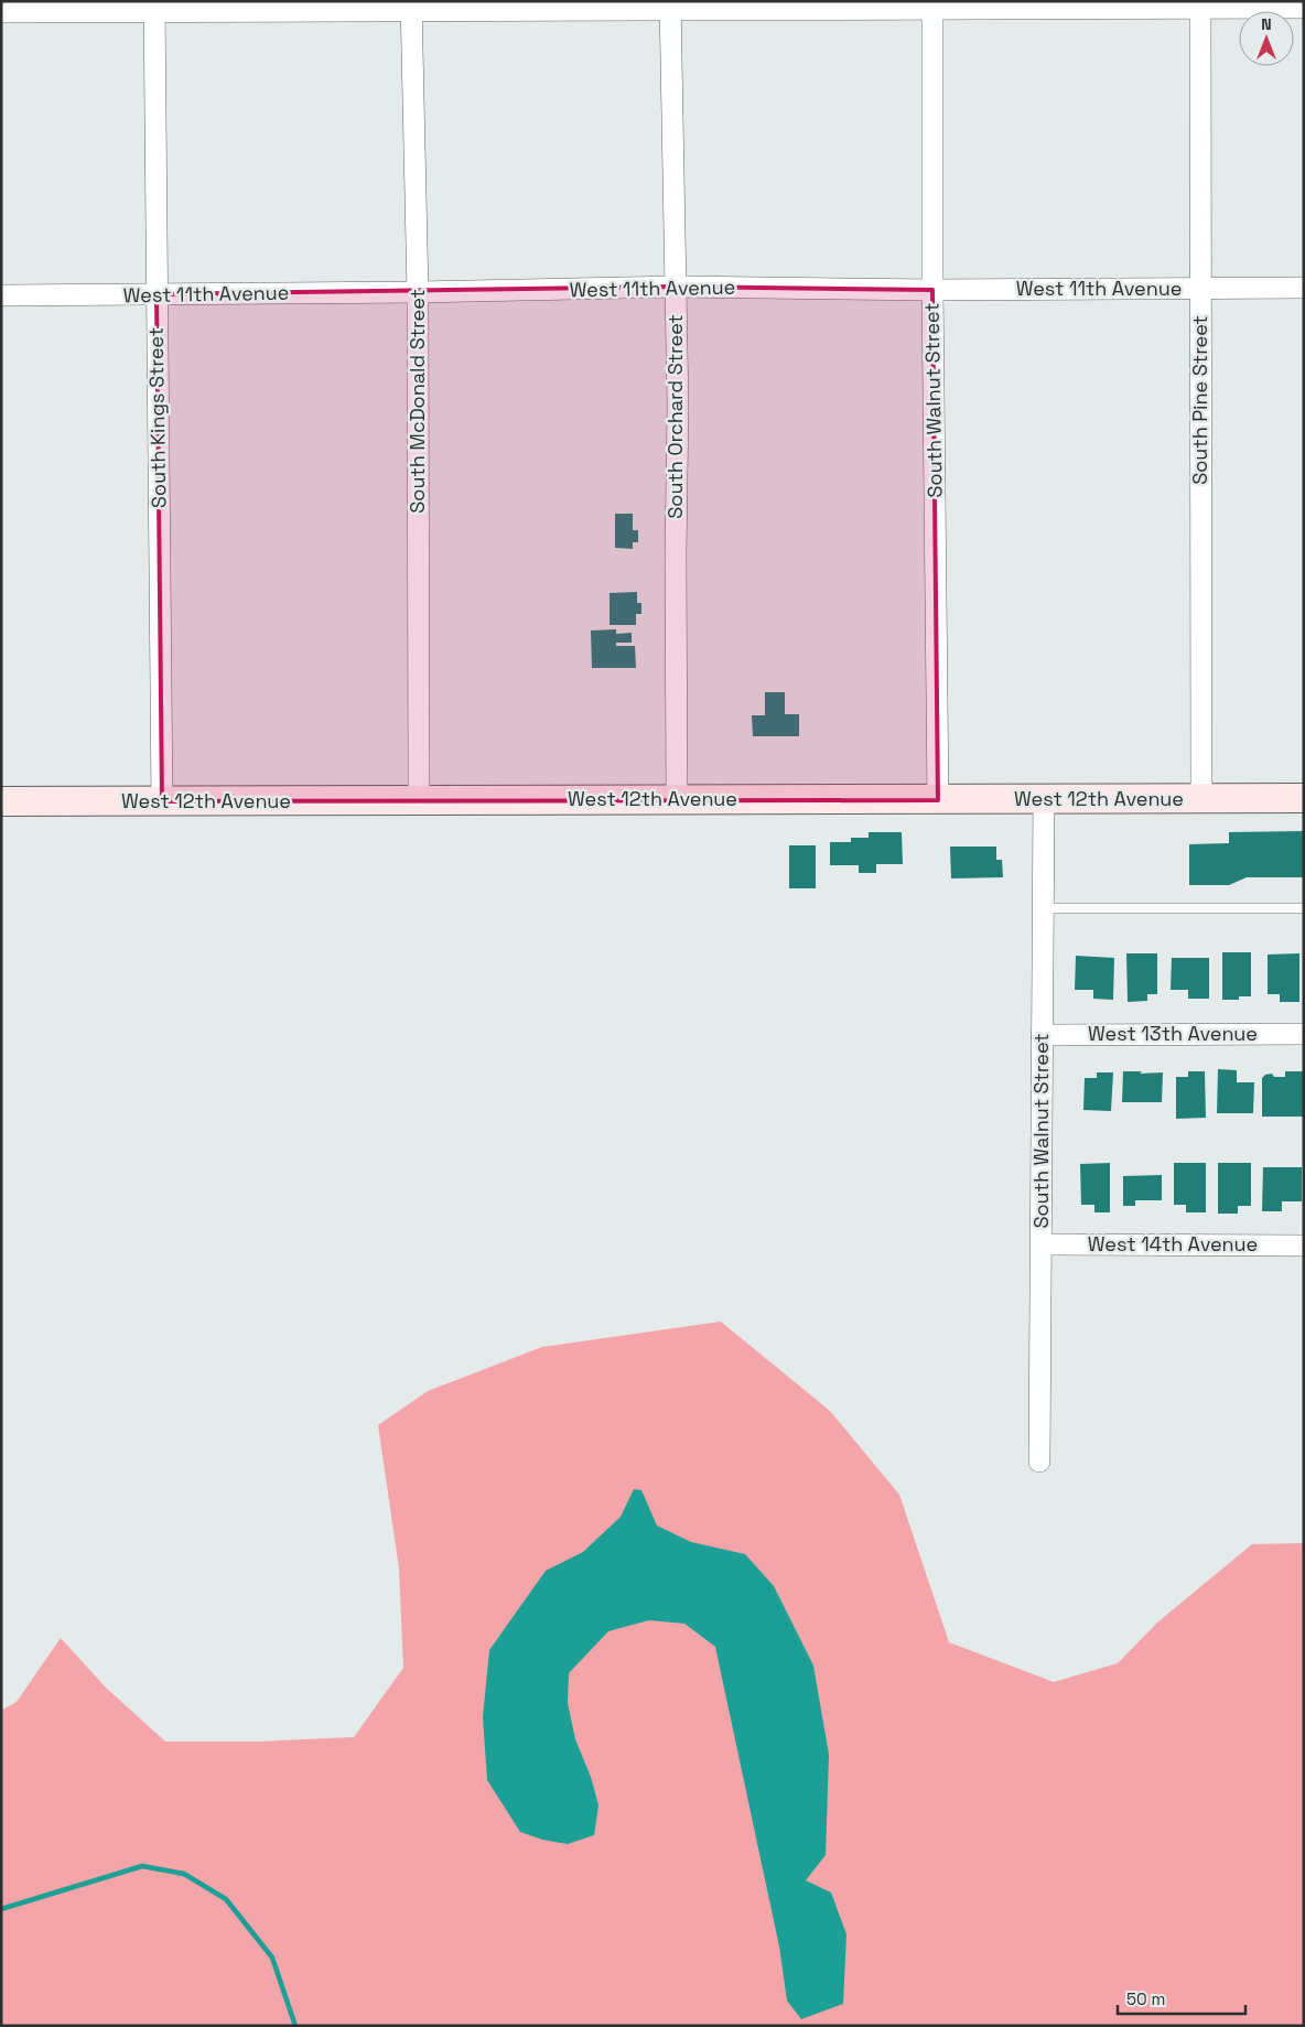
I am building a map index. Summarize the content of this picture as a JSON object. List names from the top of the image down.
{
  "streets": {
    "main road": ["West 12th Avenue"],
    "street": [
      "West 11th Avenue",
      "South Walnut Street",
      "South Pine Street",
      "South McDonald Street",
      "South Orchard Street",
      "South Kings Street",
      "West 13th Avenue",
      "West 14th Avenue"
    ]
  },
  "crossings": [
    ["West 11th Avenue", "South Walnut Street"],
    ["West 11th Avenue", "South Pine Street"],
    ["West 11th Avenue", "South McDonald Street"],
    ["West 11th Avenue", "South Orchard Street"],
    ["West 11th Avenue", "South Kings Street"],
    ["South Walnut Street", "West 12th Avenue"],
    ["South Walnut Street", "West 13th Avenue"],
    ["South Walnut Street", "West 14th Avenue"],
    ["South Pine Street", "West 12th Avenue"],
    ["South McDonald Street", "West 12th Avenue"],
    ["South Orchard Street", "West 12th Avenue"],
    ["South Kings Street", "West 12th Avenue"]
  ],
  "scale_bar": "50 m",
  "north": "top"
}
